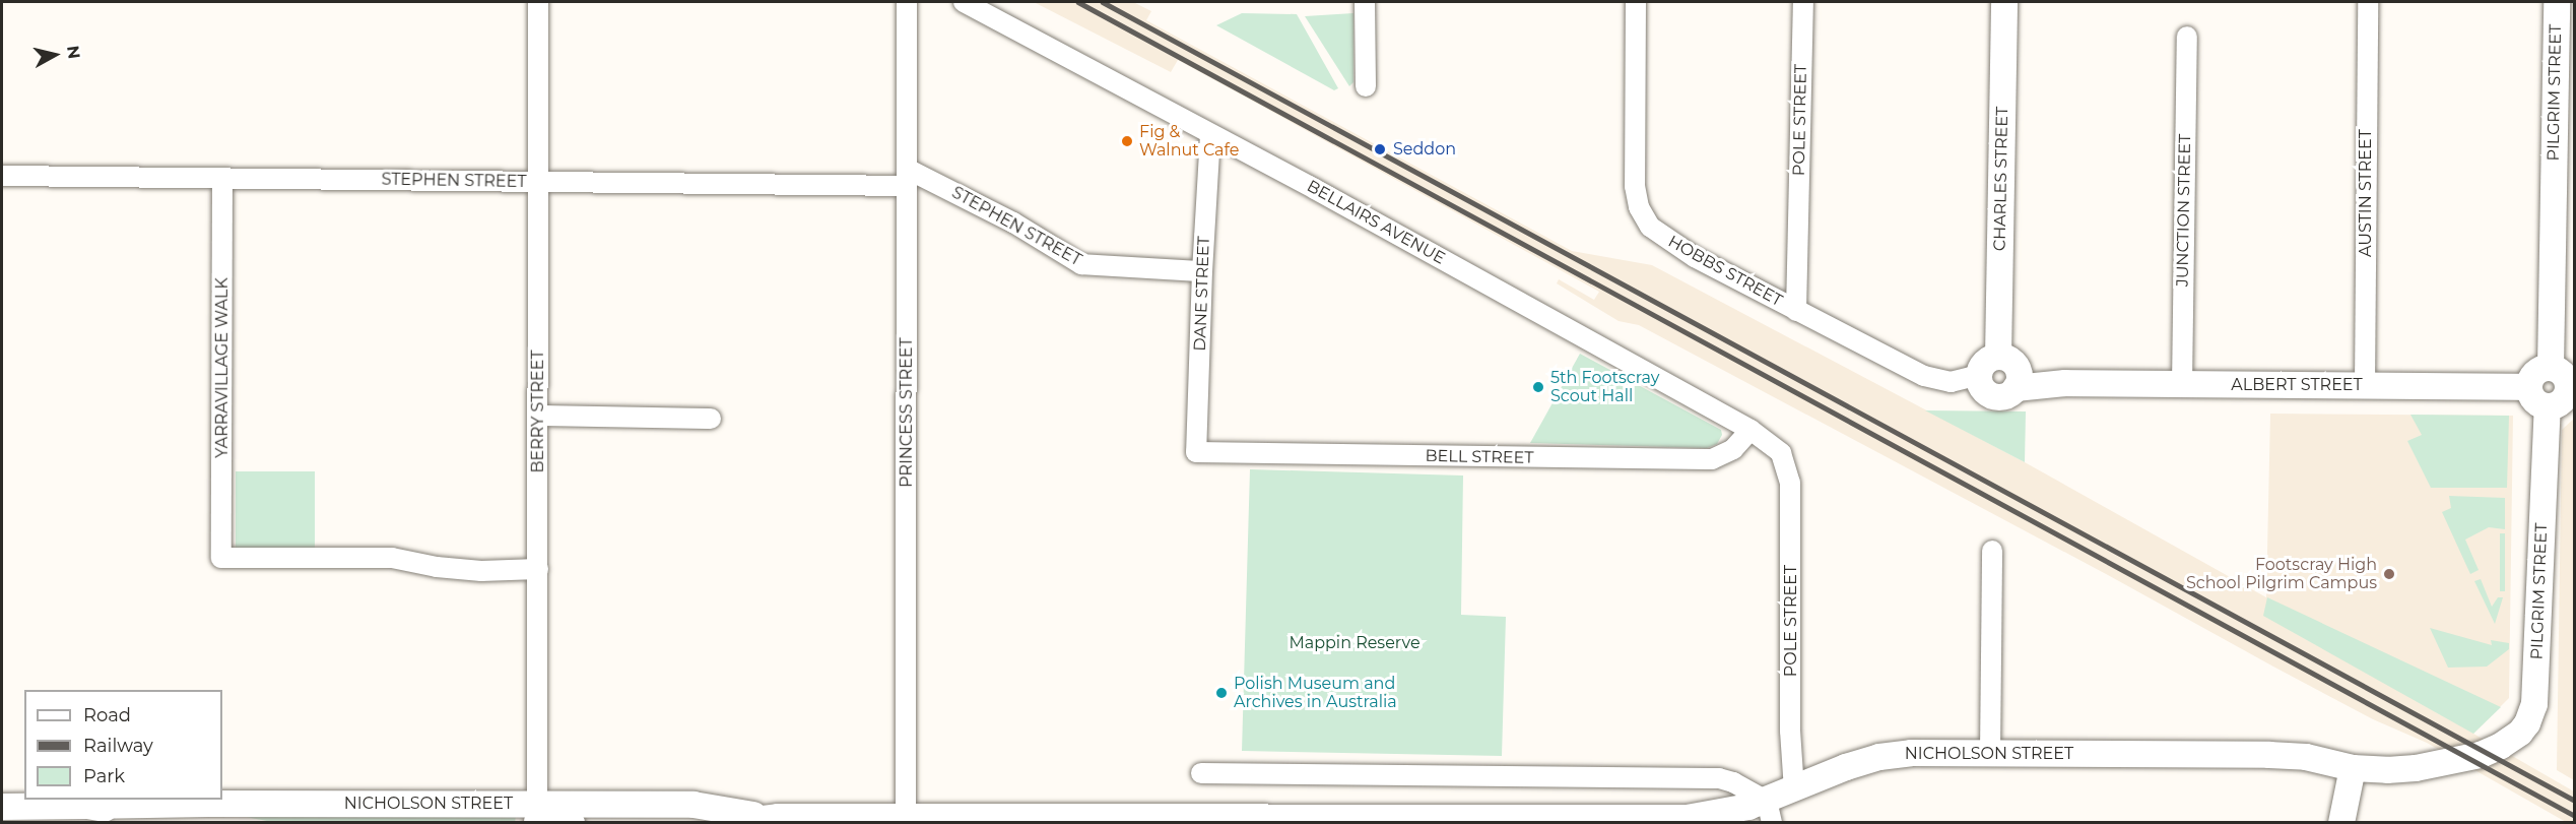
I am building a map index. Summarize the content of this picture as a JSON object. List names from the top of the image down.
{
  "streets": {
    "street": [
      "PILGRIM STREET",
      "POLE STREET",
      "CHARLES STREET",
      "STEPHEN STREET",
      "AUSTIN STREET",
      "JUNCTION STREET",
      "BELLAIRS AVENUE",
      "HOBBS STREET",
      "DANE STREET",
      "YARRAVILLAGE WALK",
      "ALBERT STREET",
      "BERRY STREET",
      "PRINCESS STREET",
      "BELL STREET",
      "NICHOLSON STREET"
    ]
  },
  "crossings": [
    ["PILGRIM STREET", "ALBERT STREET"],
    ["PILGRIM STREET", "NICHOLSON STREET"],
    ["POLE STREET", "BELLAIRS AVENUE"],
    ["POLE STREET", "HOBBS STREET"],
    ["POLE STREET", "NICHOLSON STREET"],
    ["CHARLES STREET", "HOBBS STREET"],
    ["CHARLES STREET", "ALBERT STREET"],
    ["STEPHEN STREET", "DANE STREET"],
    ["STEPHEN STREET", "YARRAVILLAGE WALK"],
    ["STEPHEN STREET", "BERRY STREET"],
    ["STEPHEN STREET", "PRINCESS STREET"],
    ["AUSTIN STREET", "ALBERT STREET"],
    ["JUNCTION STREET", "ALBERT STREET"],
    ["BELLAIRS AVENUE", "DANE STREET"],
    ["BELLAIRS AVENUE", "BELL STREET"],
    ["HOBBS STREET", "ALBERT STREET"],
    ["DANE STREET", "BELL STREET"],
    ["YARRAVILLAGE WALK", "BERRY STREET"],
    ["BERRY STREET", "NICHOLSON STREET"],
    ["PRINCESS STREET", "NICHOLSON STREET"]
  ],
  "parks": ["Mappin Reserve"],
  "places": [
    "Fig & Walnut Cafe",
    "Seddon",
    "5th Footscray Scout Hall",
    "Footscray High School Pilgrim Campus",
    "Polish Museum and Archives in Australia"
  ],
  "legend": ["Road", "Railway", "Park"],
  "north": "right"
}
